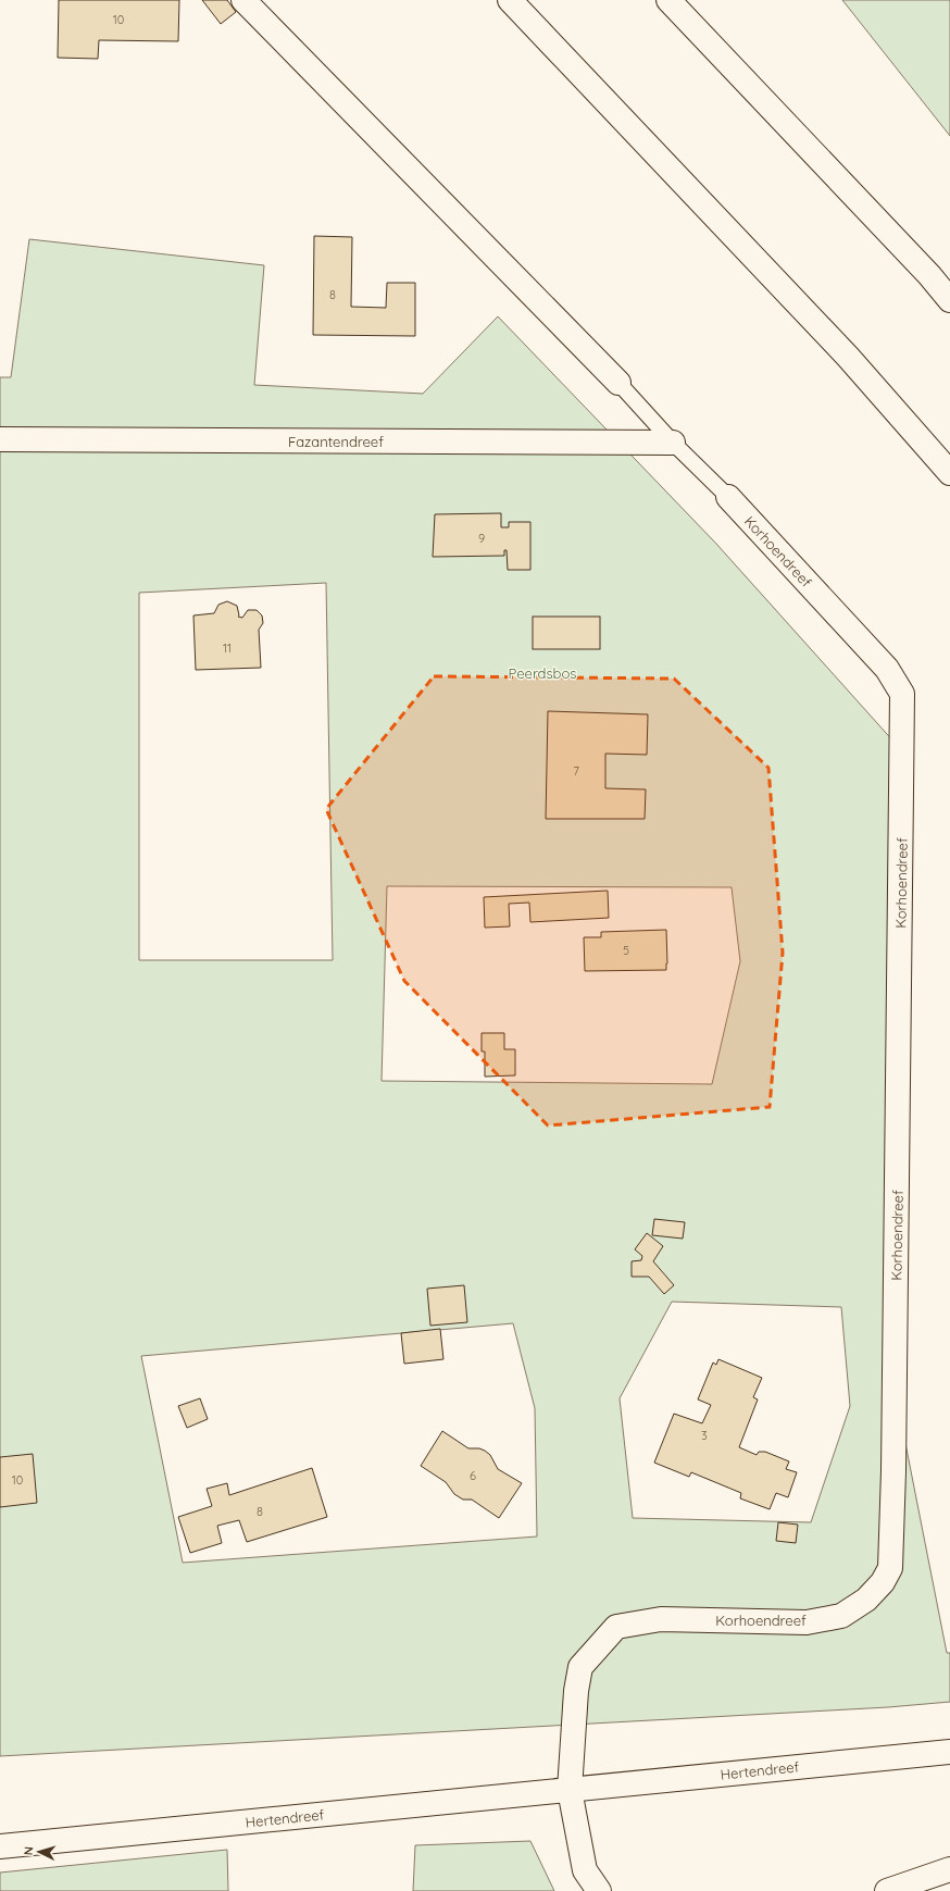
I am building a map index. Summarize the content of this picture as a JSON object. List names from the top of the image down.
{
  "streets": {
    "main road": ["Fazantendreef", "Korhoendreef", "Hertendreef"]
  },
  "crossings": [
    ["Korhoendreef", "Hertendreef"]
  ],
  "parks": ["Peerdsbos"],
  "house_numbers": [
    "10",
    "8",
    "9",
    "11",
    "7",
    "5",
    "3",
    "6",
    "10",
    "8"
  ],
  "north": "left"
}
